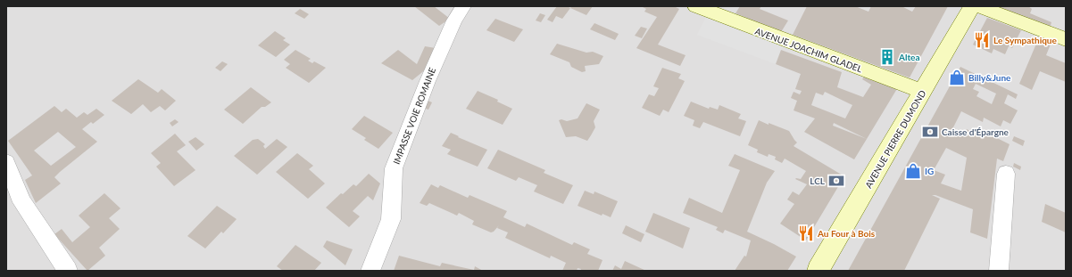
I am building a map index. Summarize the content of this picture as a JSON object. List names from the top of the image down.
{
  "streets": {
    "main road": ["AVENUE JOACHIM GLADEL", "AVENUE PIERRE DUMOND"],
    "street": ["IMPASSE VOIE ROMAINE"]
  },
  "crossings": [
    ["AVENUE JOACHIM GLADEL", "AVENUE PIERRE DUMOND"]
  ],
  "places": {
    "restaurant": ["Le Sympathique", "Au Four à Bois"],
    "building": ["Altea"],
    "shop": ["Billy&June", "IG"],
    "bank": ["Caisse d'Épargne", "LCL"]
  }
}
